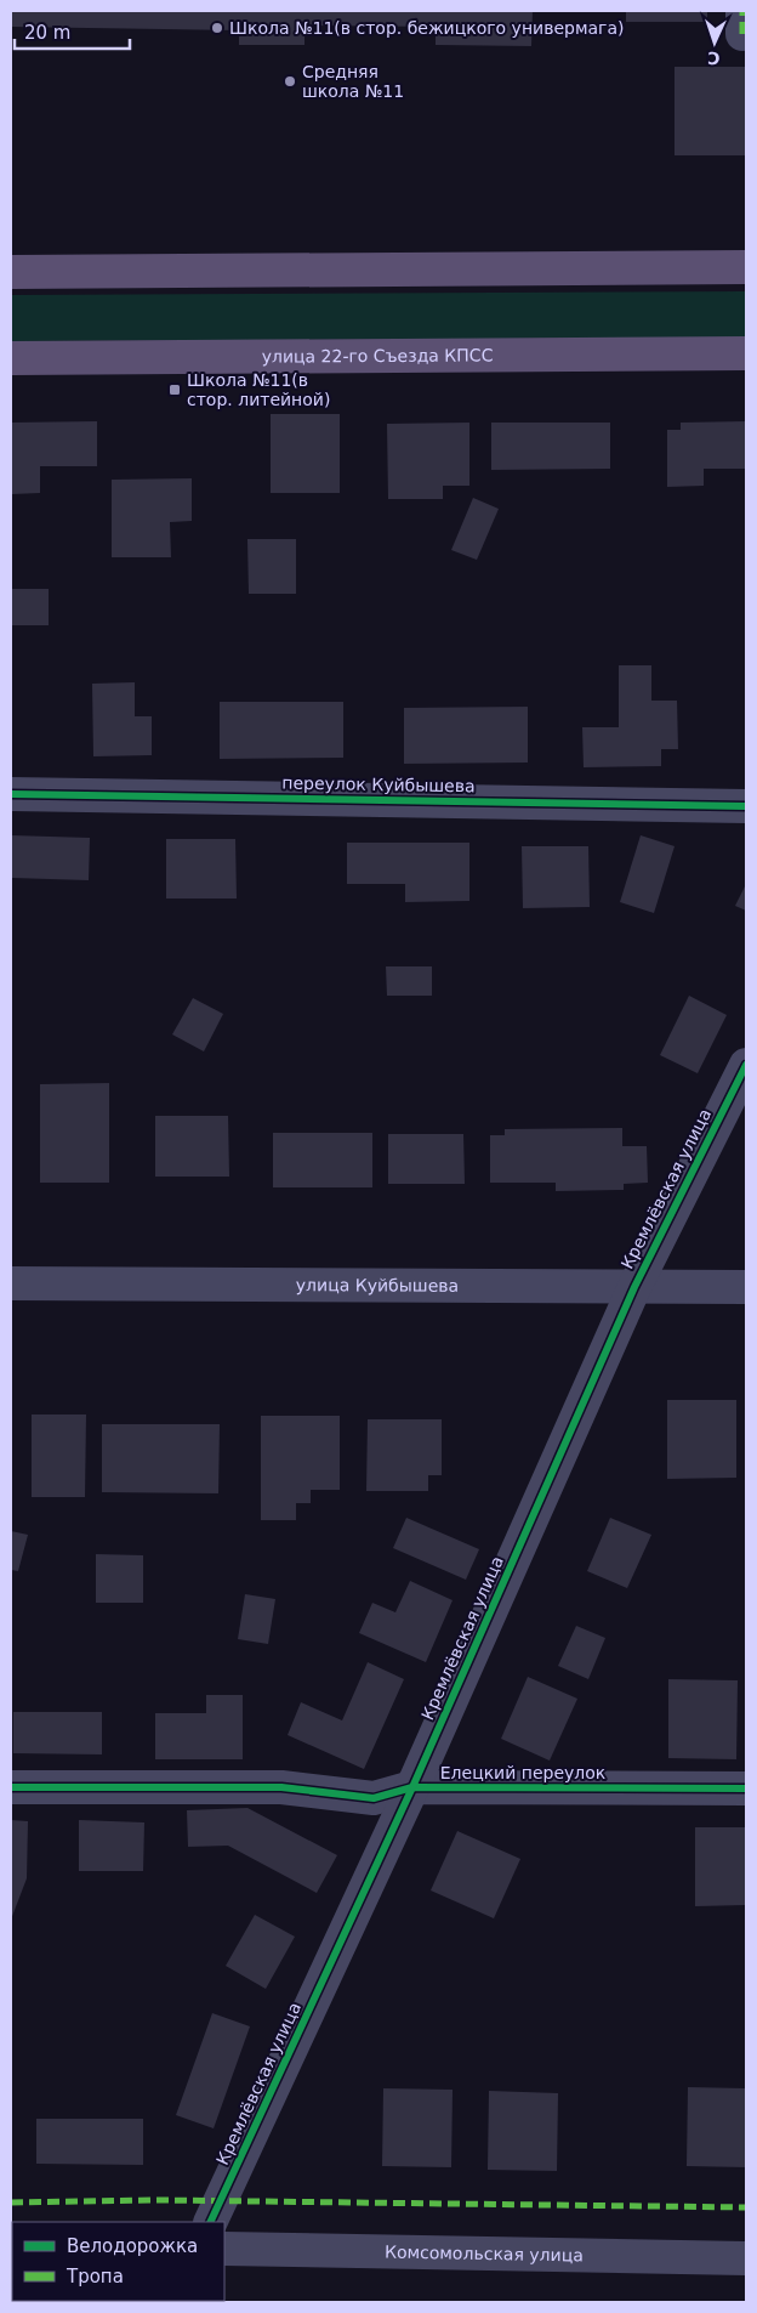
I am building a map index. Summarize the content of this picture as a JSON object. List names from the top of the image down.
{
  "streets": {
    "main road": ["улица 22-го Съезда КПСС"],
    "street": [
      "переулок Куйбышева",
      "Кремлёвская улица",
      "улица Куйбышева",
      "Елецкий переулок",
      "Комсомольская улица"
    ]
  },
  "crossings": [
    ["Кремлёвская улица", "улица Куйбышева"],
    ["Кремлёвская улица", "Елецкий переулок"]
  ],
  "places": {
    "other": ["Школа №11(в стор. бежицкого универмага)", "Средняя школа №11"],
    "transit": ["Школа №11(в стор. литейной)"]
  },
  "legend": ["Велодорожка", "Тропа"],
  "scale_bar": "20 m",
  "north": "bottom"
}
